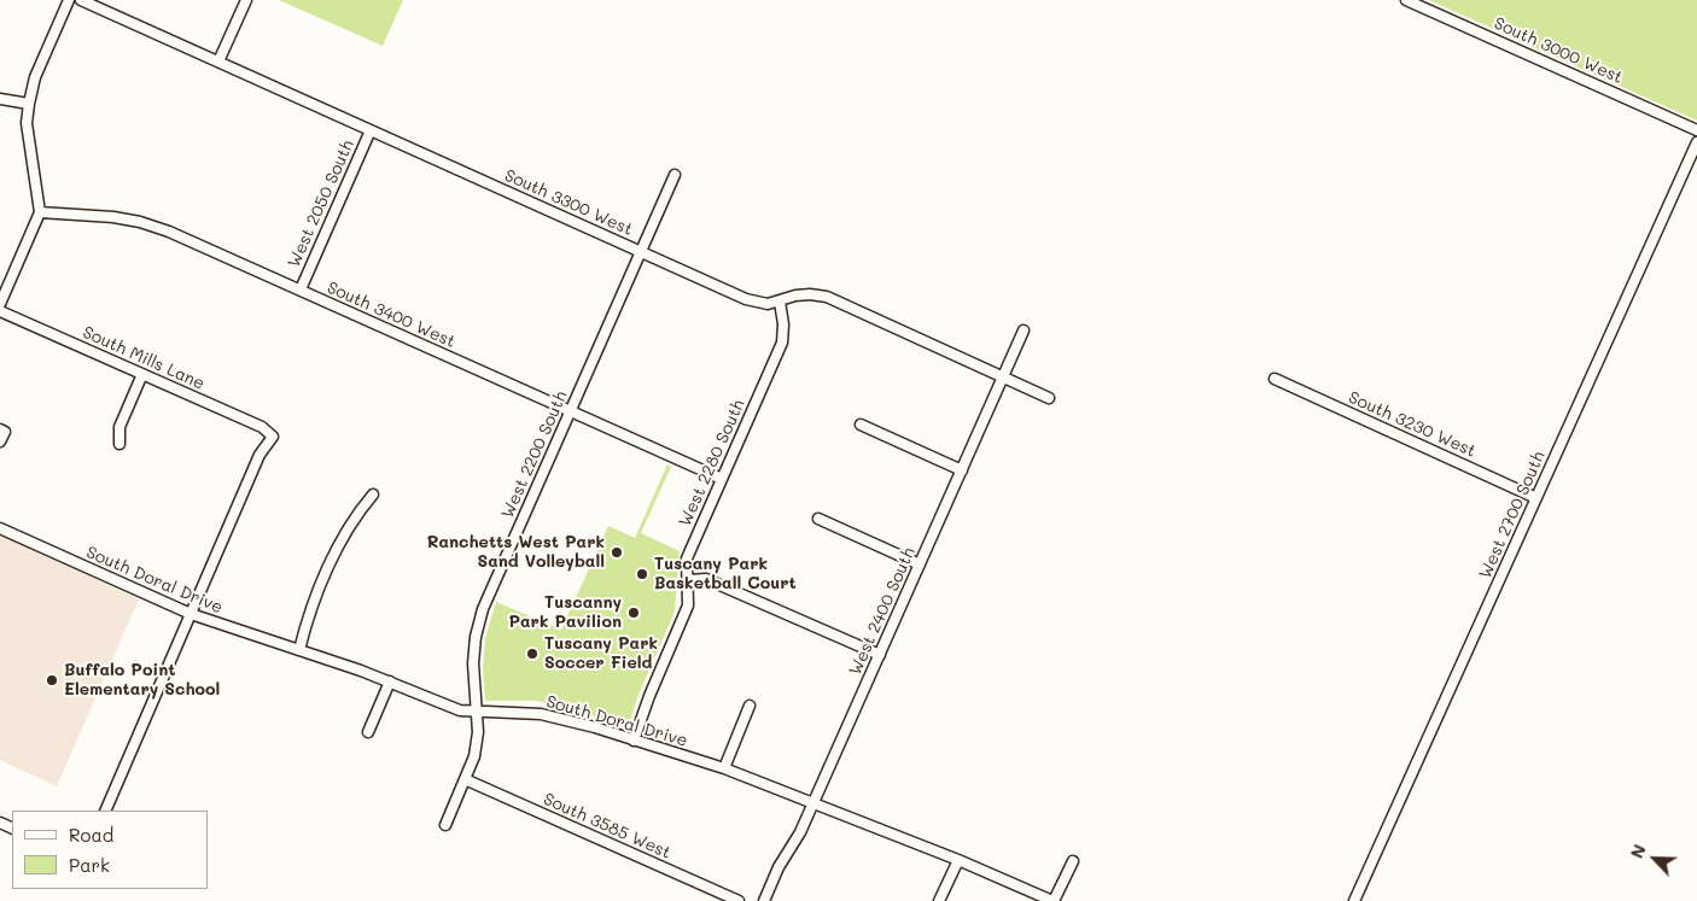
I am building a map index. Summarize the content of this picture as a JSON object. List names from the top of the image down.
{
  "streets": {
    "street": [
      "South 3000 West",
      "South 3300 West",
      "West 2050 South",
      "South 3400 West",
      "South Mills Lane",
      "South 3230 West",
      "West 2200 South",
      "West 2280 South",
      "West 2700 South",
      "South Doral Drive",
      "West 2400 South",
      "South 3585 West"
    ]
  },
  "crossings": [
    ["South 3300 West", "West 2050 South"],
    ["South 3300 West", "West 2200 South"],
    ["South 3300 West", "West 2280 South"],
    ["South 3300 West", "West 2400 South"],
    ["West 2050 South", "South 3400 West"],
    ["South 3400 West", "West 2200 South"],
    ["South 3400 West", "West 2280 South"],
    ["South Mills Lane", "South Doral Drive"],
    ["South 3230 West", "West 2700 South"],
    ["West 2200 South", "South Doral Drive"],
    ["West 2200 South", "South 3585 West"],
    ["West 2280 South", "South Doral Drive"],
    ["South Doral Drive", "West 2400 South"]
  ],
  "places": [
    "Ranchetts West Park Sand Volleyball",
    "Tuscany Park Basketball Court",
    "Tuscanny Park Pavilion",
    "Tuscany Park Soccer Field",
    "Buffalo Point Elementary School"
  ],
  "legend": ["Road", "Park"],
  "north": "top left"
}
